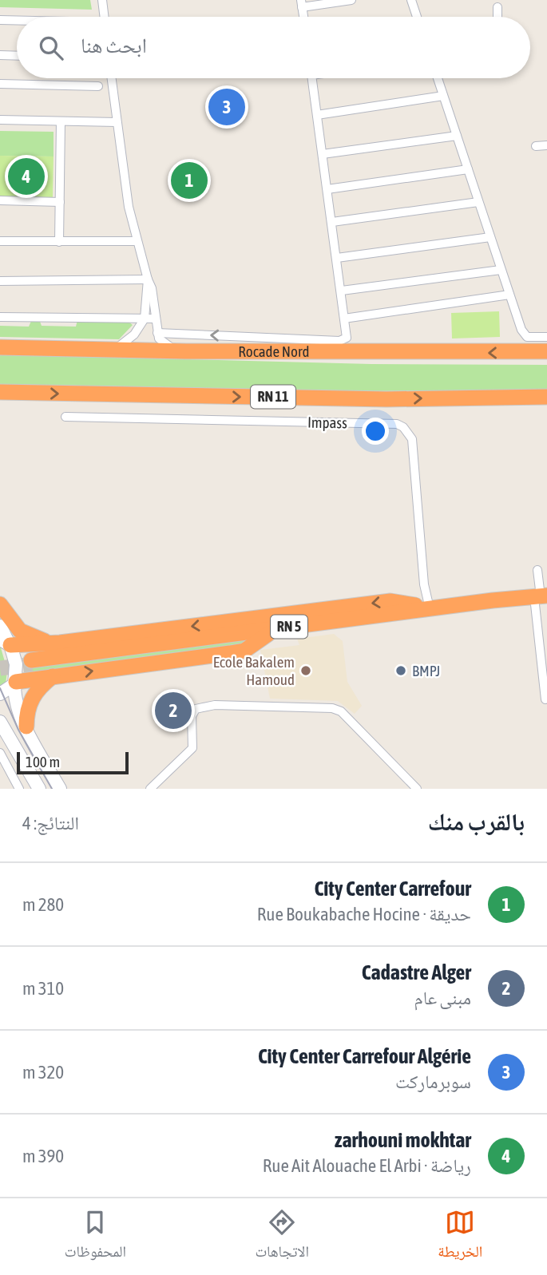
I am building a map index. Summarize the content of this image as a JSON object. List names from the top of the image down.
{
  "streets": {
    "highway": ["Rocade Nord", "RN 11", "RN 5"],
    "street": ["Impass"]
  },
  "crossings": [
    ["Impass", "RN 5"]
  ],
  "places": ["Ecole Bakalem Hamoud", "BMPJ"],
  "scale_bar": "100 m",
  "page": {
    "search": "ابحث هنا",
    "pins": [
      "3",
      "4",
      "1",
      "2"
    ],
    "scale": "100 m",
    "heading": ["بالقرب منك", "النتائج: 4"],
    "list": [
      {
        "mark": "1",
        "name": "City Center Carrefour",
        "note": "حديقة · Rue Boukabache Hocine",
        "value": "280 m"
      },
      {
        "mark": "2",
        "name": "Cadastre Alger",
        "note": "مبنى عام",
        "value": "310 m"
      },
      {
        "mark": "3",
        "name": "City Center Carrefour Algérie",
        "note": "سوبرماركت",
        "value": "320 m"
      },
      {
        "mark": "4",
        "name": "zarhouni mokhtar",
        "note": "رياضة · Rue Ait Alouache El Arbi",
        "value": "390 m"
      }
    ],
    "nav": ["الخريطة", "الاتجاهات", "المحفوظات"]
  }
}
